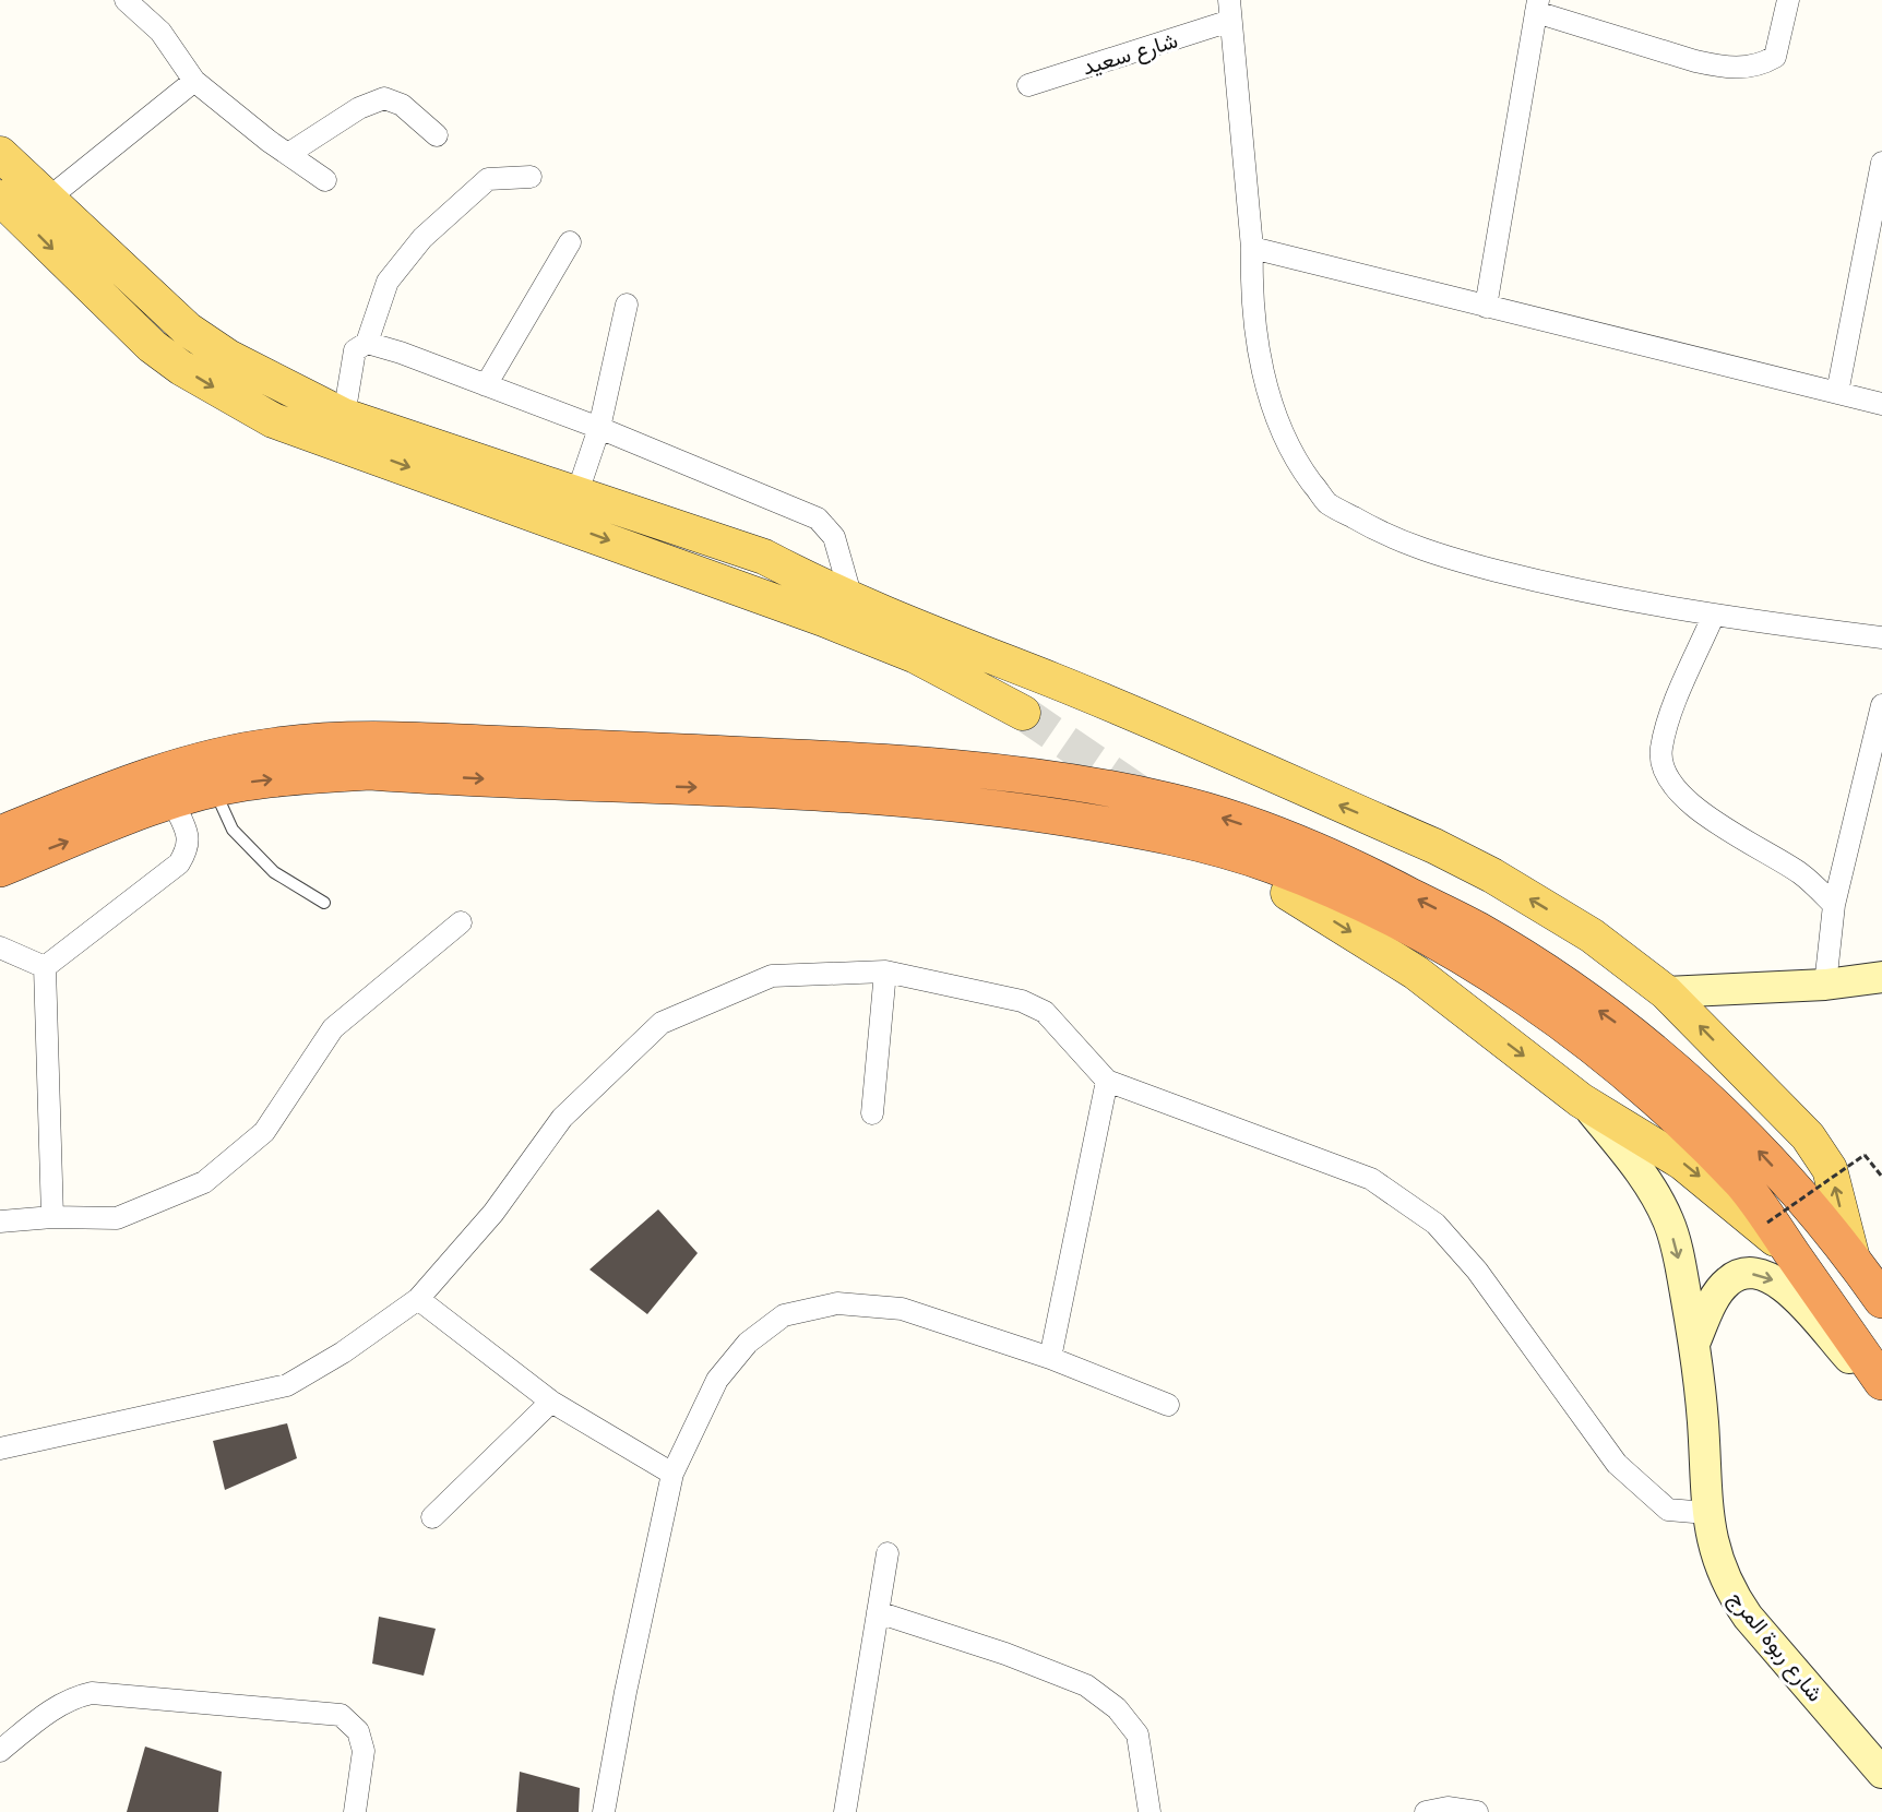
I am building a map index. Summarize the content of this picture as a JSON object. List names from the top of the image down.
{
  "streets": {
    "street": ["شارع سعيد", "شارع ربوة المرج"]
  },
  "one_way": ["شارع ربوة المرج"]
}
